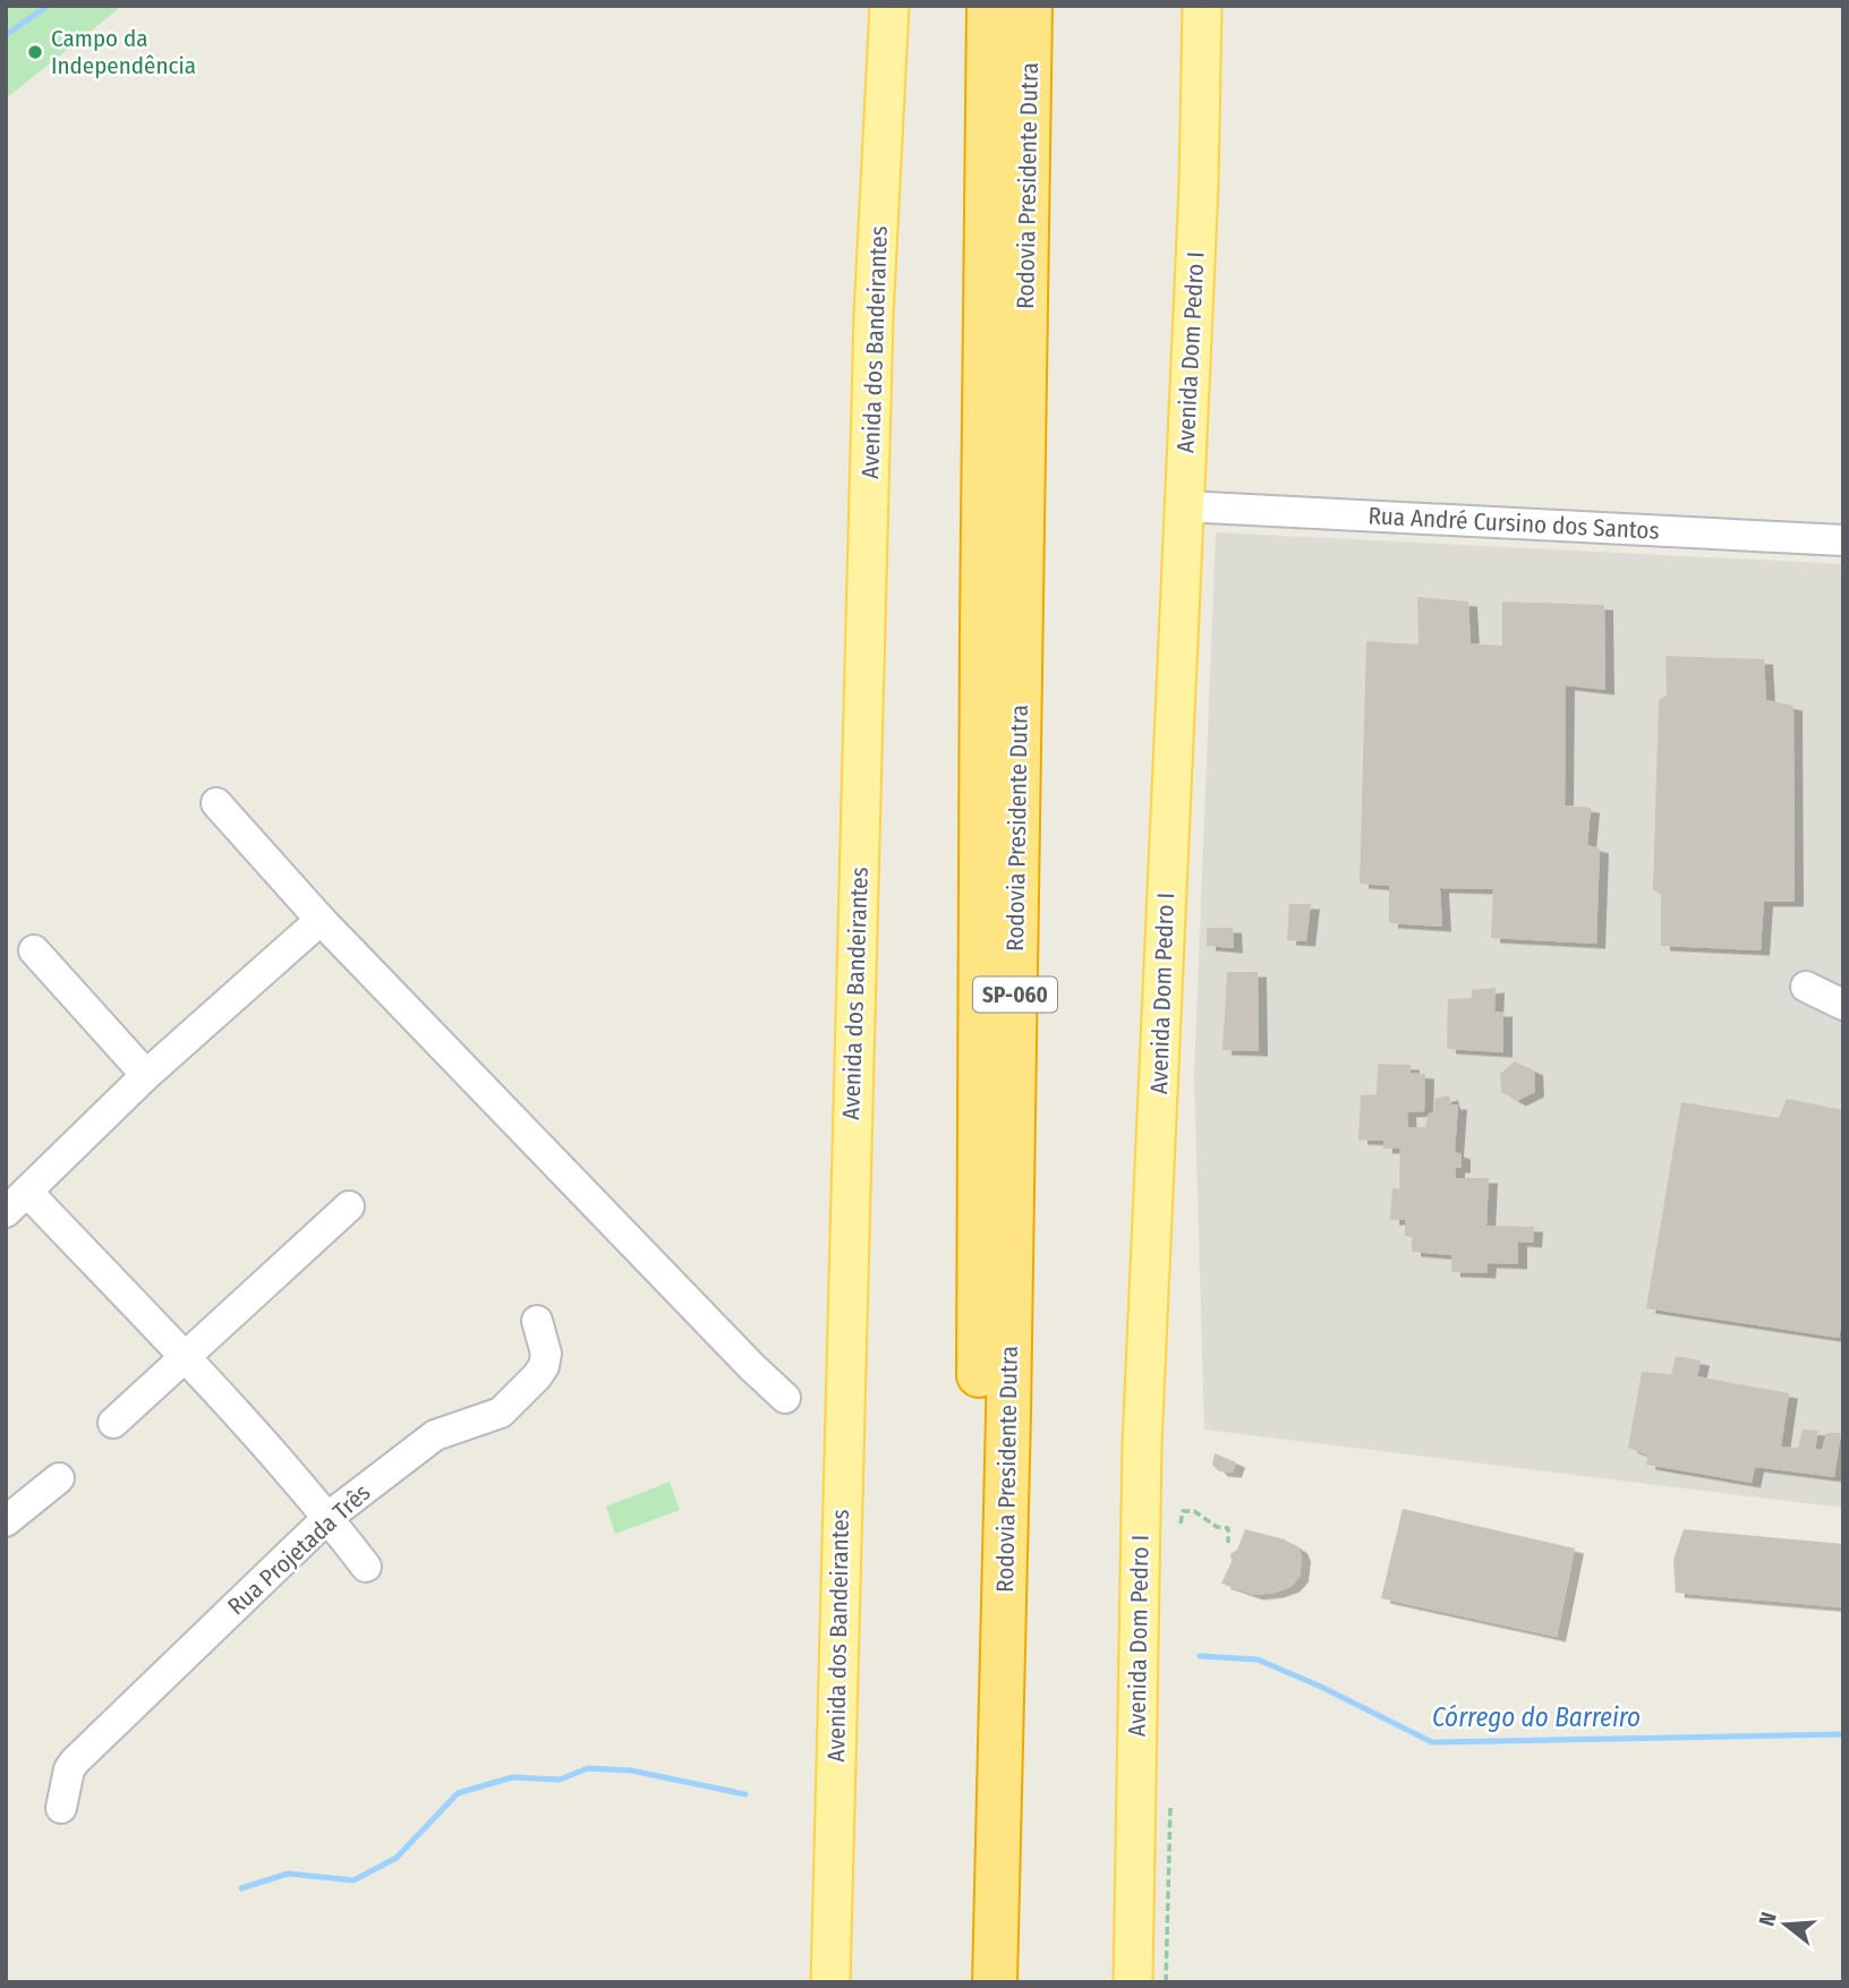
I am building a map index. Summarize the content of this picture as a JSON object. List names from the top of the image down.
{
  "streets": {
    "highway": ["Rodovia Presidente Dutra", "SP-060"],
    "main road": ["Avenida dos Bandeirantes", "Avenida Dom Pedro I"],
    "street": ["Rua André Cursino dos Santos", "Rua Projetada Três"]
  },
  "crossings": [
    ["Avenida Dom Pedro I", "Rua André Cursino dos Santos"]
  ],
  "water": ["Córrego do Barreiro"],
  "places": ["Campo da Independência"],
  "north": "left"
}
